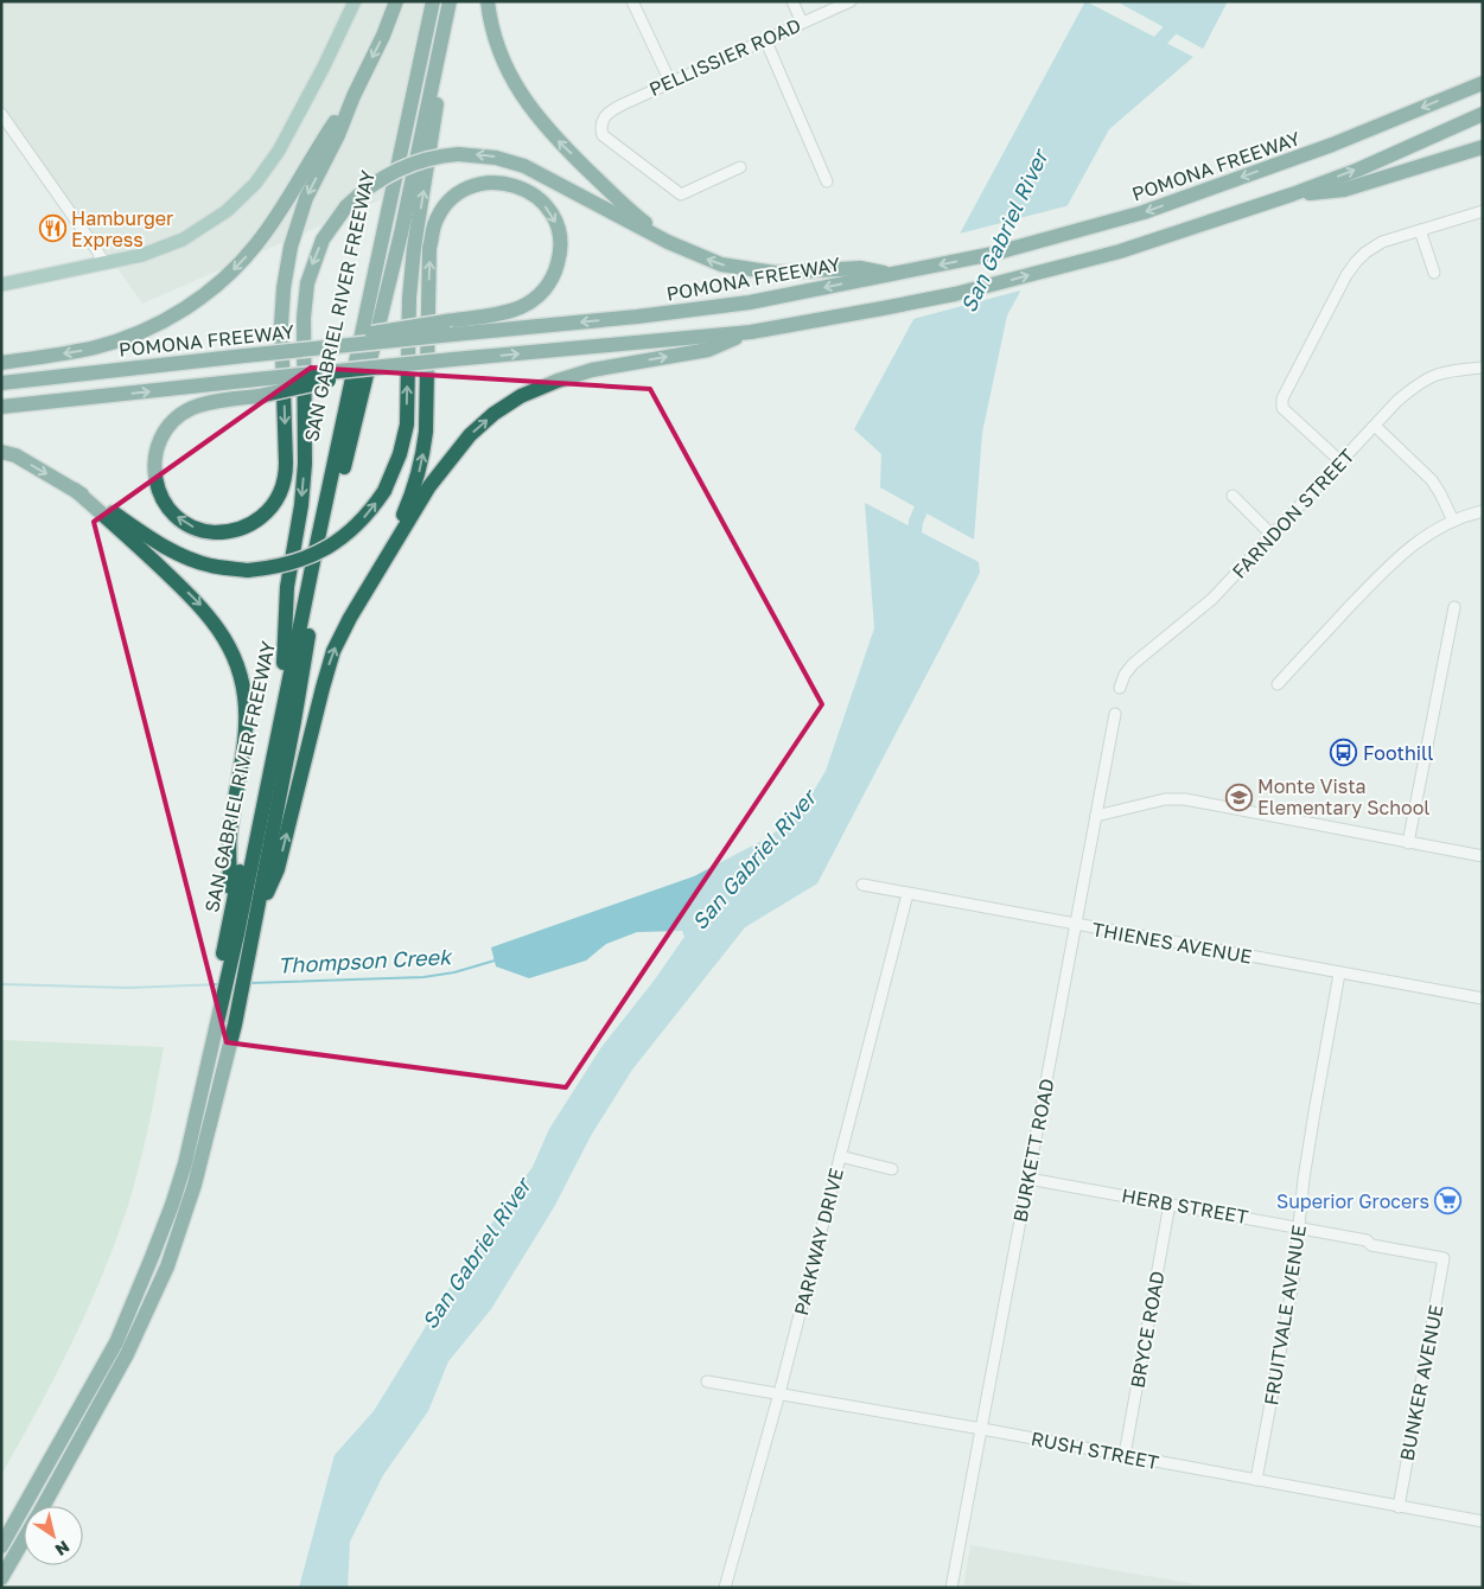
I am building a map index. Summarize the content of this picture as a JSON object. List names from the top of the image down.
{
  "streets": {
    "highway": ["POMONA FREEWAY", "SAN GABRIEL RIVER FREEWAY"],
    "street": [
      "PELLISSIER ROAD",
      "FARNDON STREET",
      "THIENES AVENUE",
      "BURKETT ROAD",
      "HERB STREET",
      "PARKWAY DRIVE",
      "FRUITVALE AVENUE",
      "BRYCE ROAD",
      "BUNKER AVENUE",
      "RUSH STREET"
    ]
  },
  "crossings": [
    ["THIENES AVENUE", "BURKETT ROAD"],
    ["THIENES AVENUE", "PARKWAY DRIVE"],
    ["THIENES AVENUE", "FRUITVALE AVENUE"],
    ["BURKETT ROAD", "HERB STREET"],
    ["BURKETT ROAD", "RUSH STREET"],
    ["HERB STREET", "FRUITVALE AVENUE"],
    ["HERB STREET", "BRYCE ROAD"],
    ["HERB STREET", "BUNKER AVENUE"],
    ["PARKWAY DRIVE", "RUSH STREET"],
    ["FRUITVALE AVENUE", "RUSH STREET"],
    ["BRYCE ROAD", "RUSH STREET"],
    ["BUNKER AVENUE", "RUSH STREET"]
  ],
  "water": ["San Gabriel River", "Thompson Creek"],
  "places": {
    "restaurant": ["Hamburger Express"],
    "bus stop": ["Foothill"],
    "school or university": ["Monte Vista Elementary School"],
    "supermarket": ["Superior Grocers"]
  },
  "north": "bottom right"
}
